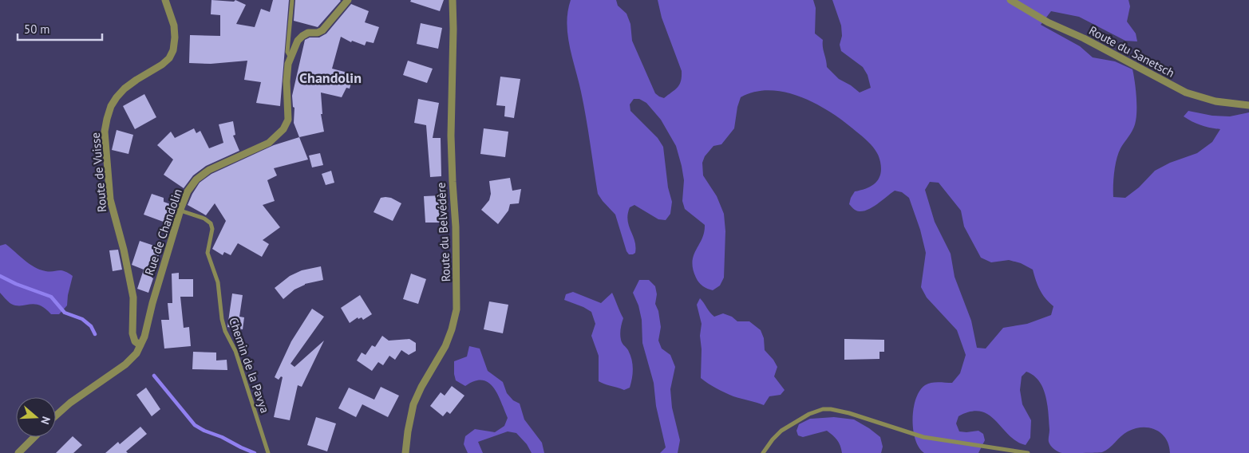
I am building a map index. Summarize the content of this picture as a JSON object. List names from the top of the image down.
{
  "streets": {
    "street": [
      "Route du Sanetsch",
      "Route de Vuisse",
      "Rue de Chandolin",
      "Route du Belvédère",
      "Chemin de la Pavya"
    ]
  },
  "crossings": [
    ["Route de Vuisse", "Rue de Chandolin"],
    ["Rue de Chandolin", "Chemin de la Pavya"]
  ],
  "districts": ["Chandolin"],
  "scale_bar": "50 m",
  "north": "right"
}
